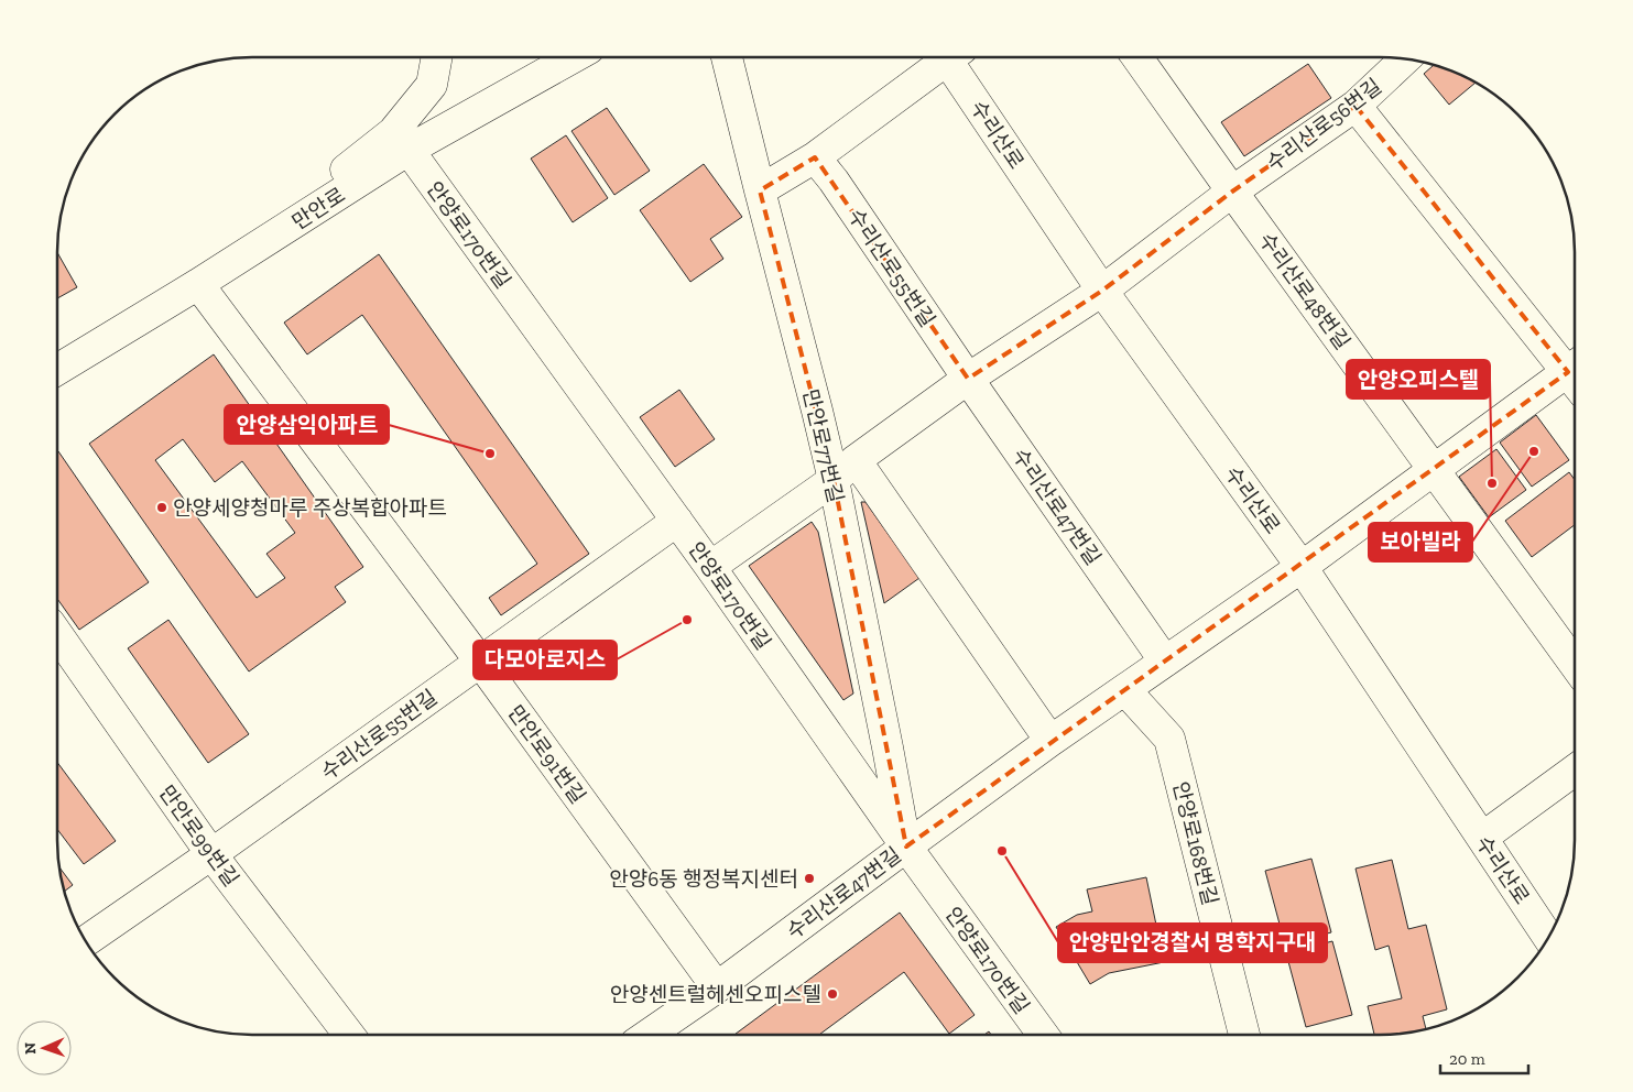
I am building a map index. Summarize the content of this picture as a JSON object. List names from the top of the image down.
{
  "streets": {
    "street": [
      "수리산로56번길",
      "수리산로",
      "만안로",
      "안양로170번길",
      "수리산로55번길",
      "수리산로48번길",
      "만안로77번길",
      "수리산로47번길",
      "만안로91번길",
      "만안로99번길",
      "안양로168번길"
    ]
  },
  "crossings": [
    ["수리산로56번길", "수리산로"],
    ["수리산로56번길", "수리산로48번길"],
    ["수리산로", "수리산로55번길"],
    ["수리산로", "만안로77번길"],
    ["수리산로", "수리산로47번길"],
    ["만안로", "안양로170번길"],
    ["만안로", "만안로91번길"],
    ["안양로170번길", "수리산로55번길"],
    ["안양로170번길", "만안로77번길"],
    ["안양로170번길", "수리산로47번길"],
    ["수리산로55번길", "수리산로47번길"],
    ["수리산로55번길", "만안로91번길"],
    ["수리산로55번길", "만안로99번길"],
    ["만안로77번길", "수리산로47번길"],
    ["수리산로47번길", "만안로91번길"],
    ["수리산로47번길", "안양로168번길"]
  ],
  "places": [
    "보아빌라",
    "안양삼익아파트",
    "안양오피스텔",
    "안양세양청마루 주상복합아파트",
    "다모아로지스",
    "안양만안경찰서 명학지구대",
    "안양6동 행정복지센터",
    "안양센트럴헤센오피스텔"
  ],
  "scale_bar": "20 m",
  "north": "left"
}
